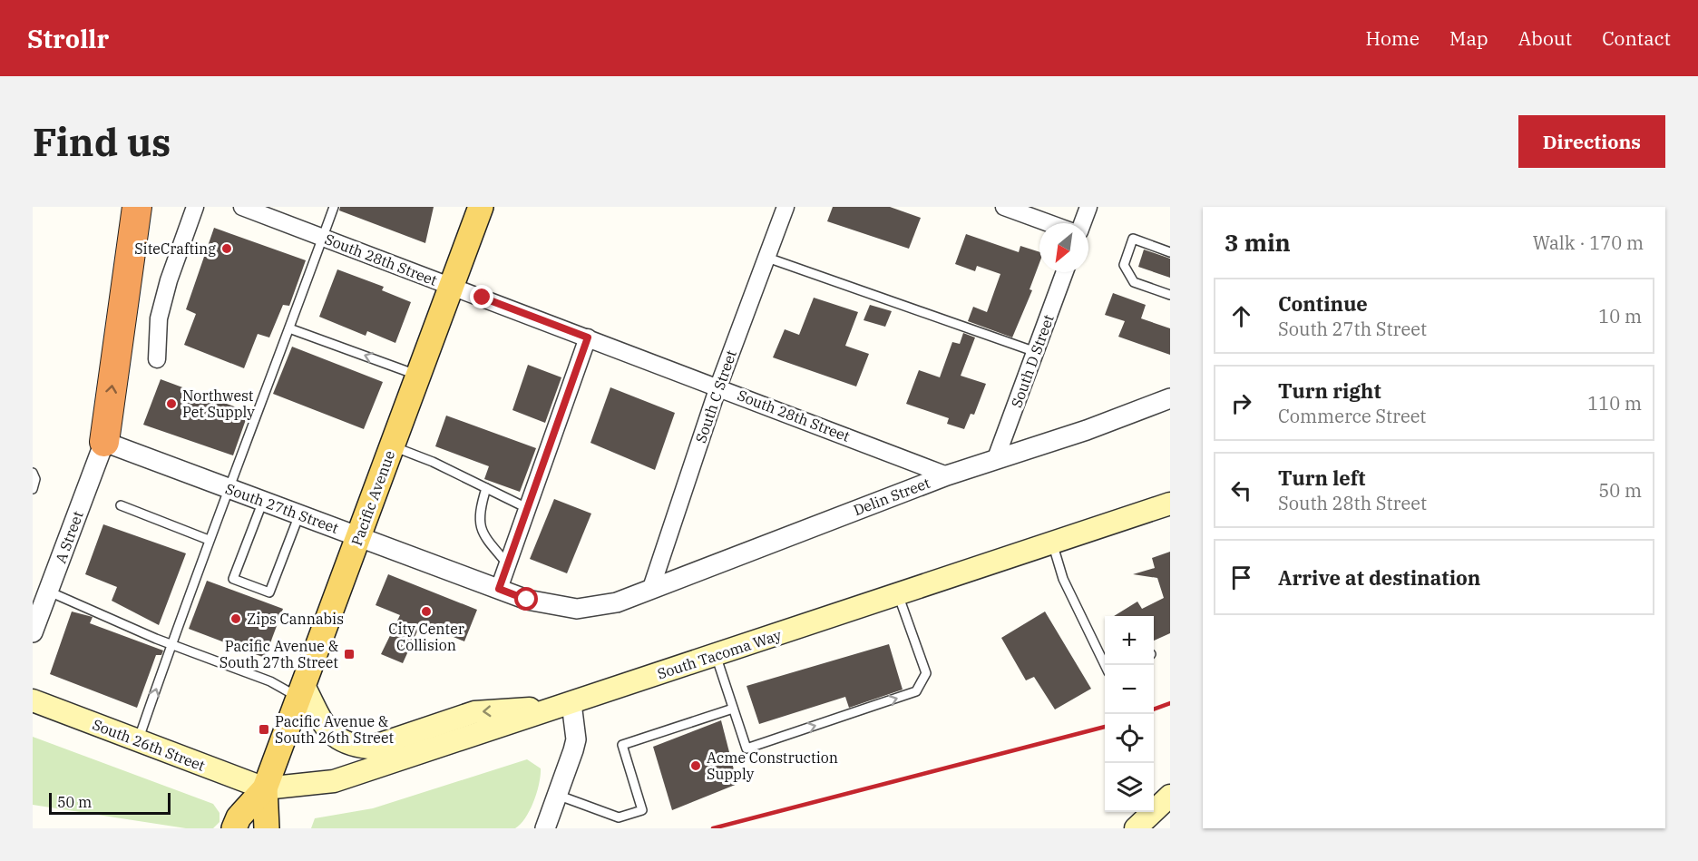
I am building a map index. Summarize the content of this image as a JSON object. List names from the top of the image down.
{
  "streets": {
    "main road": ["Pacific Avenue", "South Tacoma Way", "South 26th Street"],
    "street": [
      "South 28th Street",
      "South D Street",
      "South C Street",
      "Delin Street",
      "South 27th Street",
      "A Street"
    ]
  },
  "crossings": [
    ["South 28th Street", "South C Street"],
    ["South 28th Street", "Delin Street"],
    ["South 28th Street", "Pacific Avenue"],
    ["South D Street", "Delin Street"],
    ["South C Street", "Delin Street"],
    ["Delin Street", "South 27th Street"],
    ["Pacific Avenue", "South 27th Street"],
    ["Pacific Avenue", "South Tacoma Way"],
    ["Pacific Avenue", "South 26th Street"],
    ["South 27th Street", "A Street"],
    ["South Tacoma Way", "South 26th Street"]
  ],
  "places": {
    "other": [
      "SiteCrafting",
      "Northwest Pet Supply",
      "City Center Collision",
      "Zips Cannabis",
      "Acme Construction Supply"
    ],
    "transit": ["Pacific Avenue & South 27th Street", "Pacific Avenue & South 26th Street"]
  },
  "scale_bar": "50 m",
  "north": "bottom left",
  "page": {
    "header": "Strollr",
    "nav": [
      "Home",
      "Map",
      "About",
      "Contact"
    ],
    "buttons": "Directions",
    "title": "Find us",
    "heading": ["3 min", "Walk · 170 m"],
    "list": [
      ["Continue", "South 27th Street", "10 m"],
      ["Turn right", "Commerce Street", "110 m"],
      ["Turn left", "South 28th Street", "50 m"],
      "Arrive at destination"
    ],
    "map_buttons": ["+", "−"],
    "scale": "50 m"
  }
}
